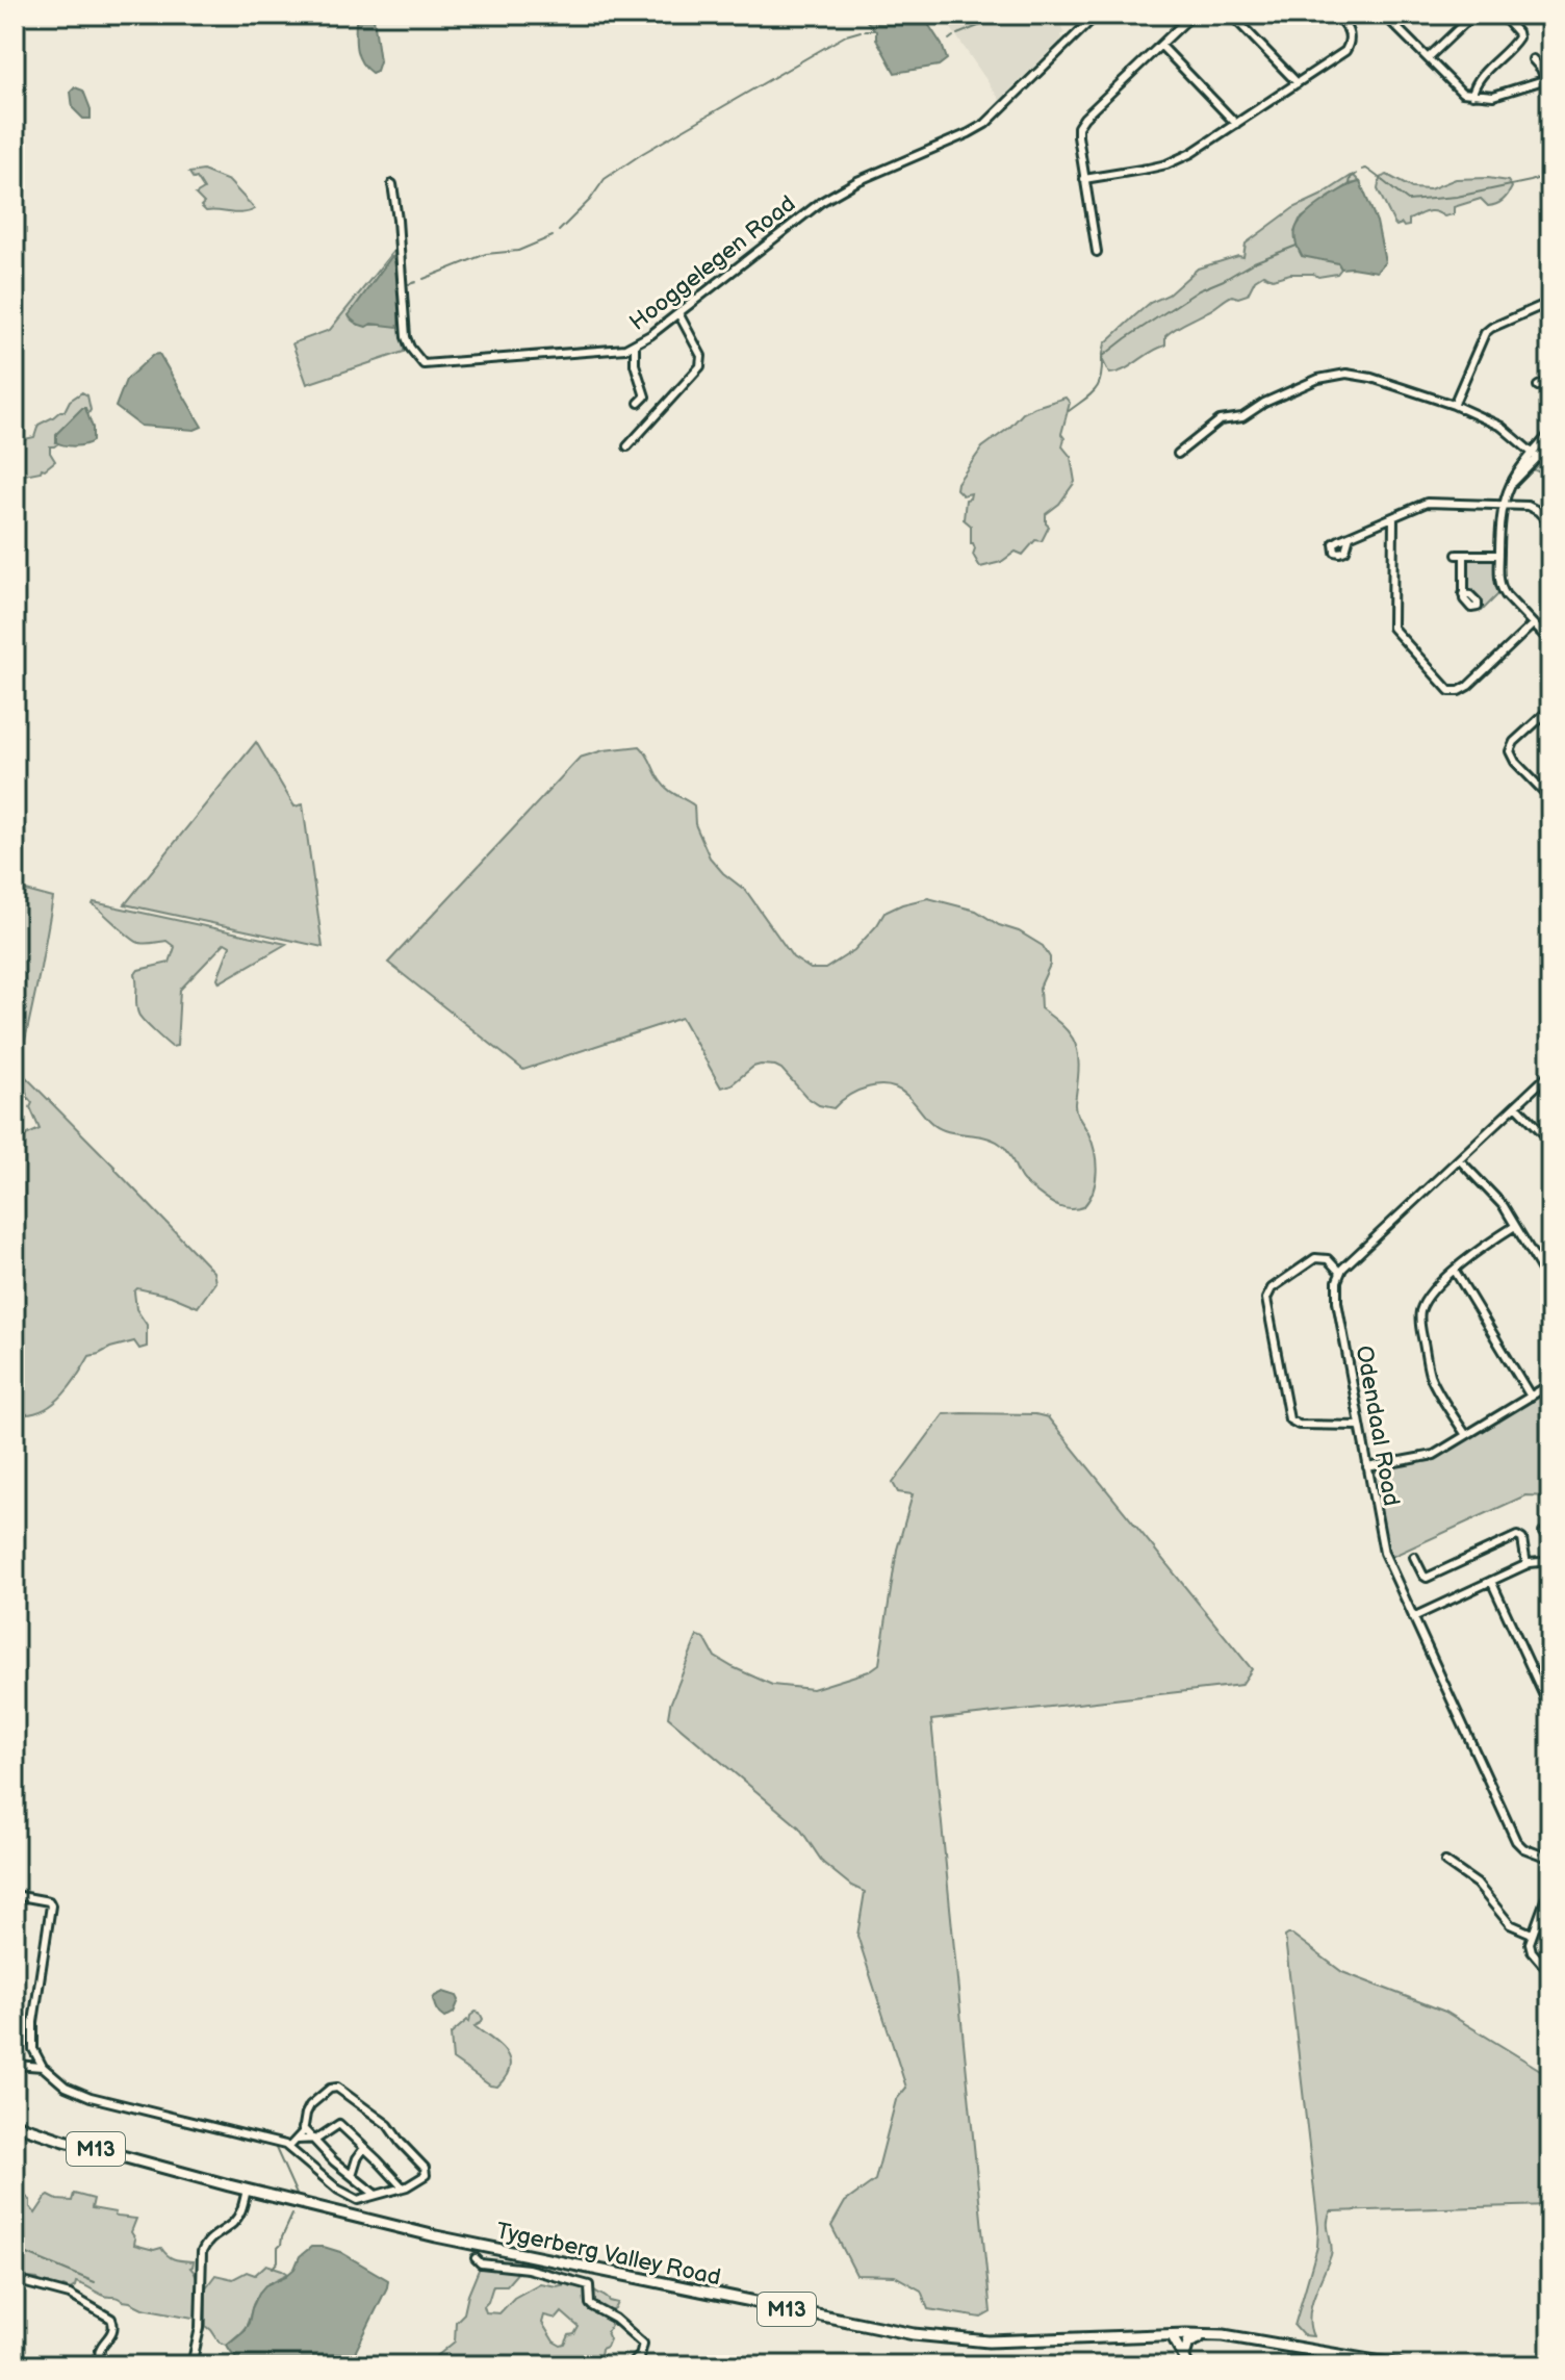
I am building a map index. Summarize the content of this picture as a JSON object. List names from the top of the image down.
{
  "streets": {
    "main road": ["M13", "Tygerberg Valley Road"],
    "street": ["Hooggelegen Road", "Odendaal Road"]
  },
  "crossings": [
    ["M13", "Tygerberg Valley Road"]
  ]
}
